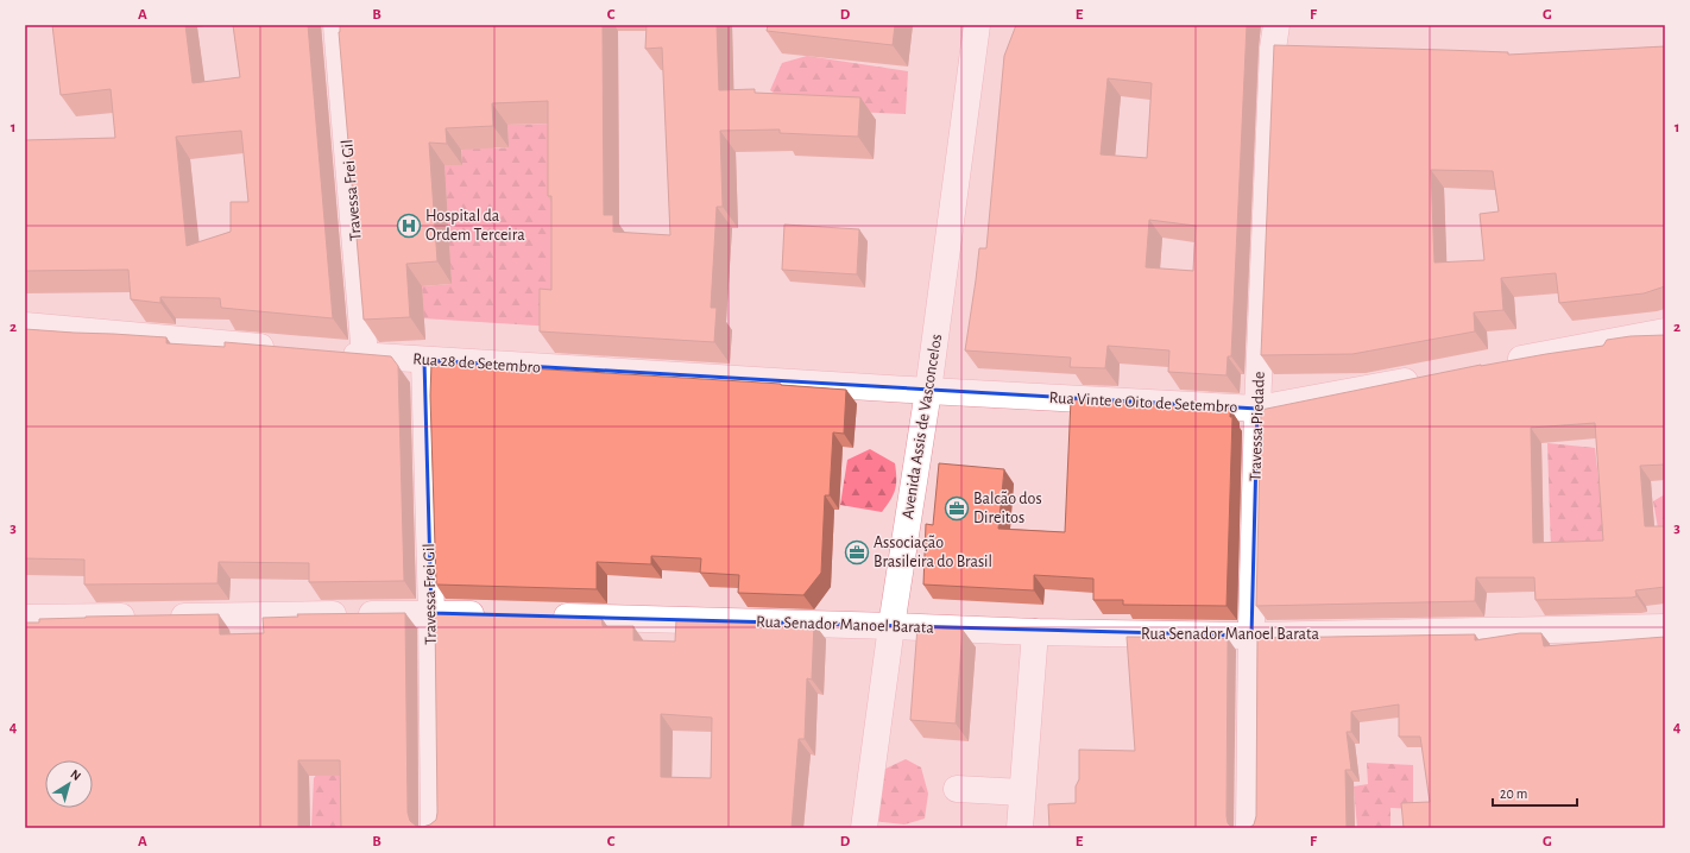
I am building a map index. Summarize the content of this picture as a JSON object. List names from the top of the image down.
{
  "streets": {
    "street": [
      "Travessa Frei Gil",
      "Rua 28 de Setembro",
      "Rua Vinte e Oito de Setembro",
      "Avenida Assis de Vasconcelos",
      "Travessa Piedade",
      "Rua Senador Manoel Barata"
    ]
  },
  "crossings": [
    ["Travessa Frei Gil", "Rua 28 de Setembro"],
    ["Rua 28 de Setembro", "Rua Vinte e Oito de Setembro"],
    ["Rua 28 de Setembro", "Avenida Assis de Vasconcelos"],
    ["Rua Vinte e Oito de Setembro", "Avenida Assis de Vasconcelos"],
    ["Rua Vinte e Oito de Setembro", "Travessa Piedade"],
    ["Avenida Assis de Vasconcelos", "Rua Senador Manoel Barata"],
    ["Travessa Piedade", "Rua Senador Manoel Barata"]
  ],
  "places": {
    "hospital": ["Hospital da Ordem Terceira"],
    "office": ["Balcão dos Direitos", "Associação Brasileira do Brasil"]
  },
  "scale_bar": "20 m",
  "north": "top right",
  "grid": {
    "columns": [
      "A",
      "B",
      "C",
      "D",
      "E",
      "F",
      "G"
    ],
    "rows": [
      "1",
      "2",
      "3",
      "4"
    ]
  }
}
